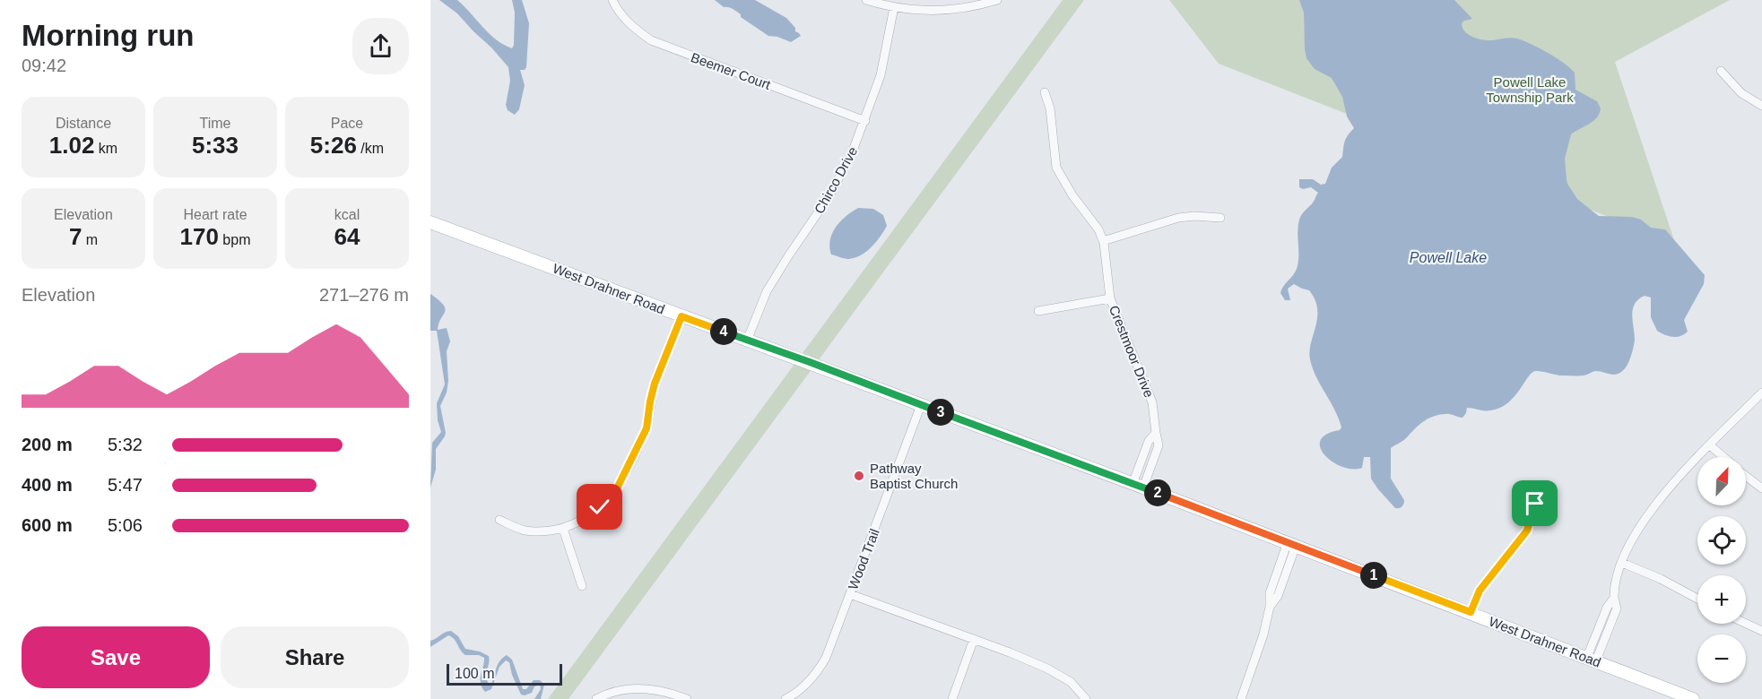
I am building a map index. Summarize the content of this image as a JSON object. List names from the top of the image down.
{
  "streets": {
    "street": [
      "Beemer Court",
      "Chirco Drive",
      "West Drahner Road",
      "Crestmoor Drive",
      "Wood Trail"
    ]
  },
  "crossings": [
    ["Beemer Court", "Chirco Drive"],
    ["Chirco Drive", "West Drahner Road"],
    ["West Drahner Road", "Crestmoor Drive"],
    ["West Drahner Road", "Wood Trail"]
  ],
  "water": ["Powell Lake"],
  "parks": ["Powell Lake Township Park"],
  "places": ["Pathway Baptist Church"],
  "scale_bar": "100 m",
  "north": "top right",
  "page": {
    "heading": ["Morning run", "09:42"],
    "stats": [
      ["Distance", "1.02 km"],
      ["Time", "5:33"],
      ["Pace", "5:26 /km"],
      ["Elevation", "7 m"],
      ["Heart rate", "170 bpm"],
      ["kcal", "64"]
    ],
    "chart": ["Elevation", "271–276 m"],
    "pins": [
      "4",
      "3",
      "2",
      "1"
    ],
    "list": [
      {
        "name": "200 m",
        "note": "5:32"
      },
      {
        "name": "400 m",
        "note": "5:47"
      },
      {
        "name": "600 m",
        "note": "5:06"
      }
    ],
    "map_buttons": ["+", "−"],
    "buttons": ["Save", "Share"],
    "scale": "100 m"
  }
}
